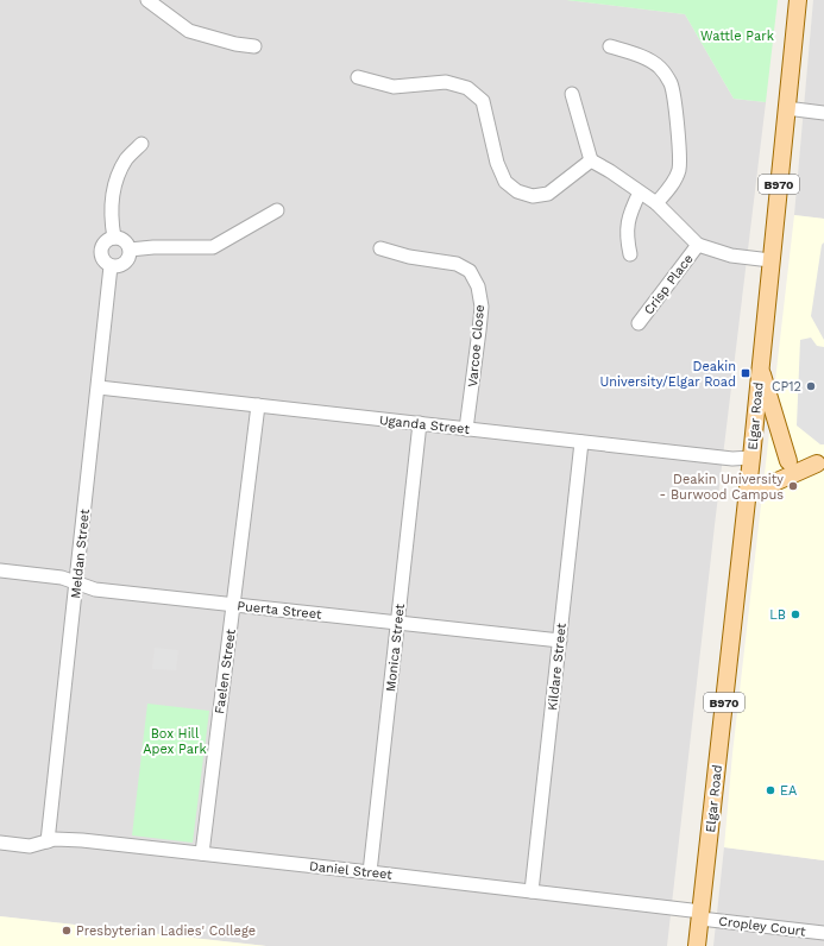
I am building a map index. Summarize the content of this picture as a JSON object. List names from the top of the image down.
{
  "streets": {
    "main road": ["B970", "Elgar Road"],
    "street": [
      "Crisp Place",
      "Varcoe Close",
      "Uganda Street",
      "Meldan Street",
      "Puerta Street",
      "Monica Street",
      "Kildare Street",
      "Faelen Street",
      "Daniel Street",
      "Cropley Court"
    ]
  },
  "crossings": [
    ["Varcoe Close", "Uganda Street"],
    ["Elgar Road", "Uganda Street"],
    ["Elgar Road", "Daniel Street"],
    ["Elgar Road", "Cropley Court"],
    ["Uganda Street", "Meldan Street"],
    ["Uganda Street", "Monica Street"],
    ["Uganda Street", "Kildare Street"],
    ["Uganda Street", "Faelen Street"],
    ["Meldan Street", "Puerta Street"],
    ["Meldan Street", "Daniel Street"],
    ["Puerta Street", "Monica Street"],
    ["Puerta Street", "Kildare Street"],
    ["Puerta Street", "Faelen Street"],
    ["Monica Street", "Daniel Street"],
    ["Kildare Street", "Daniel Street"],
    ["Faelen Street", "Daniel Street"],
    ["Daniel Street", "Cropley Court"]
  ],
  "parks": ["Wattle Park", "Box Hill Apex Park"],
  "places": {
    "transit": ["Deakin University/Elgar Road"],
    "other": [
      "CP12",
      "Deakin University - Burwood Campus",
      "LB",
      "EA",
      "Presbyterian Ladies' College"
    ]
  }
}
